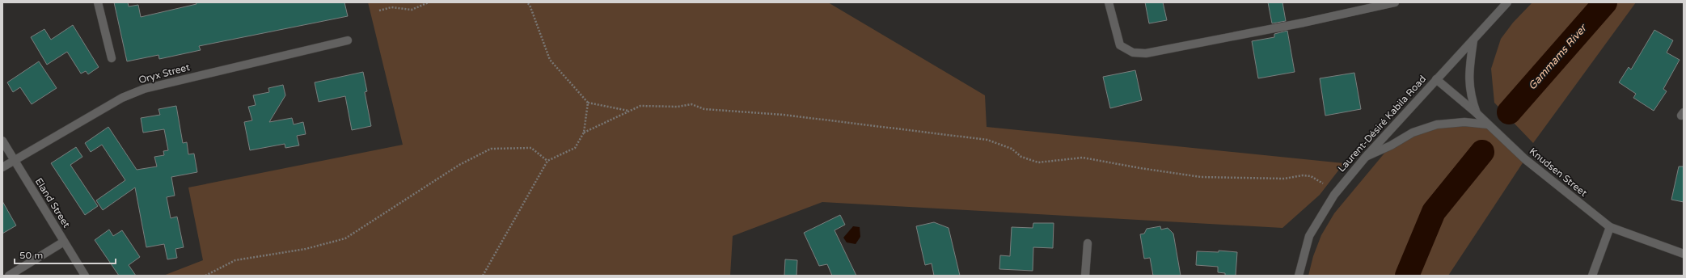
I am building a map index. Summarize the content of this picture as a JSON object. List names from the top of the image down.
{
  "streets": {
    "street": [
      "Oryx Street",
      "Laurent-Désiré Kabila Road",
      "Knudsen Street",
      "Eland Street"
    ]
  },
  "crossings": [
    ["Oryx Street", "Eland Street"],
    ["Laurent-Désiré Kabila Road", "Knudsen Street"]
  ],
  "water": ["Gammams River"],
  "scale_bar": "50 m"
}
